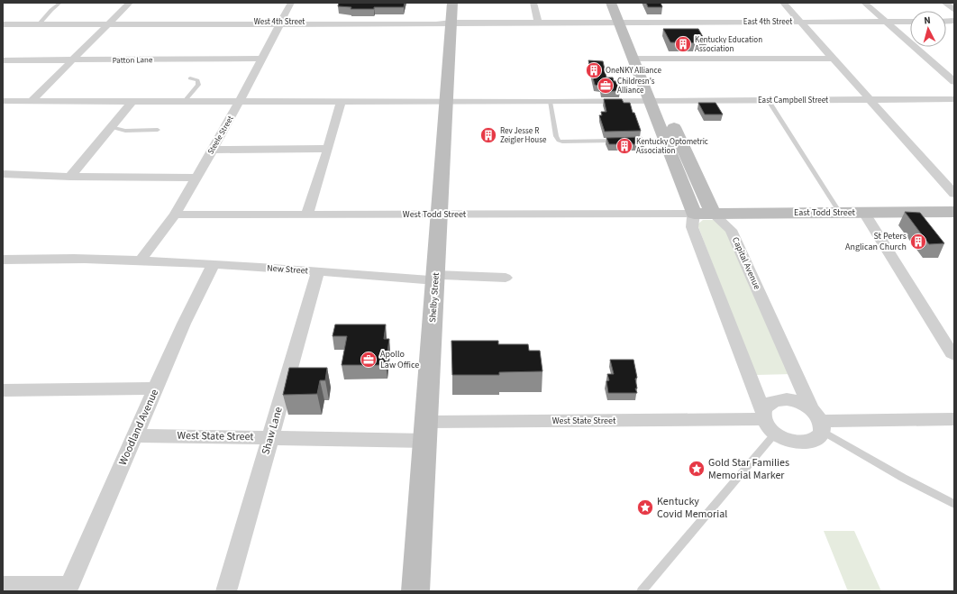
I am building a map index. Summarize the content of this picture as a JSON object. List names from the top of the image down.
{
  "streets": {
    "main road": ["East Todd Street", "Capital Avenue", "Shelby Street"],
    "street": [
      "West 4th Street",
      "East 4th Street",
      "Patton Lane",
      "East Campbell Street",
      "Steele Street",
      "West Todd Street",
      "New Street",
      "West State Street",
      "Woodland Avenue",
      "Shaw Lane"
    ]
  },
  "crossings": [
    ["West 4th Street", "East 4th Street"],
    ["West 4th Street", "Steele Street"],
    ["West 4th Street", "Capital Avenue"],
    ["West 4th Street", "Shelby Street"],
    ["East 4th Street", "Capital Avenue"],
    ["Patton Lane", "Steele Street"],
    ["East Campbell Street", "Steele Street"],
    ["East Campbell Street", "Capital Avenue"],
    ["East Campbell Street", "Shelby Street"],
    ["Steele Street", "West Todd Street"],
    ["Steele Street", "New Street"],
    ["East Todd Street", "West Todd Street"],
    ["East Todd Street", "Capital Avenue"],
    ["West Todd Street", "Capital Avenue"],
    ["West Todd Street", "Shelby Street"],
    ["Capital Avenue", "West State Street"],
    ["New Street", "Shelby Street"],
    ["New Street", "Woodland Avenue"],
    ["New Street", "Shaw Lane"],
    ["Shelby Street", "West State Street"],
    ["West State Street", "Woodland Avenue"],
    ["West State Street", "Shaw Lane"]
  ],
  "places": {
    "building": [
      "Kentucky Education Association",
      "OneNKY Alliance",
      "Rev Jesse R Zeigler House",
      "Kentucky Optometric Association",
      "St Peters Anglican Church"
    ],
    "office": ["Childresn's Alliance", "Apollo Law Office"],
    "place": ["Gold Star Families Memorial Marker", "Kentucky Covid Memorial"]
  },
  "north": "top"
}
